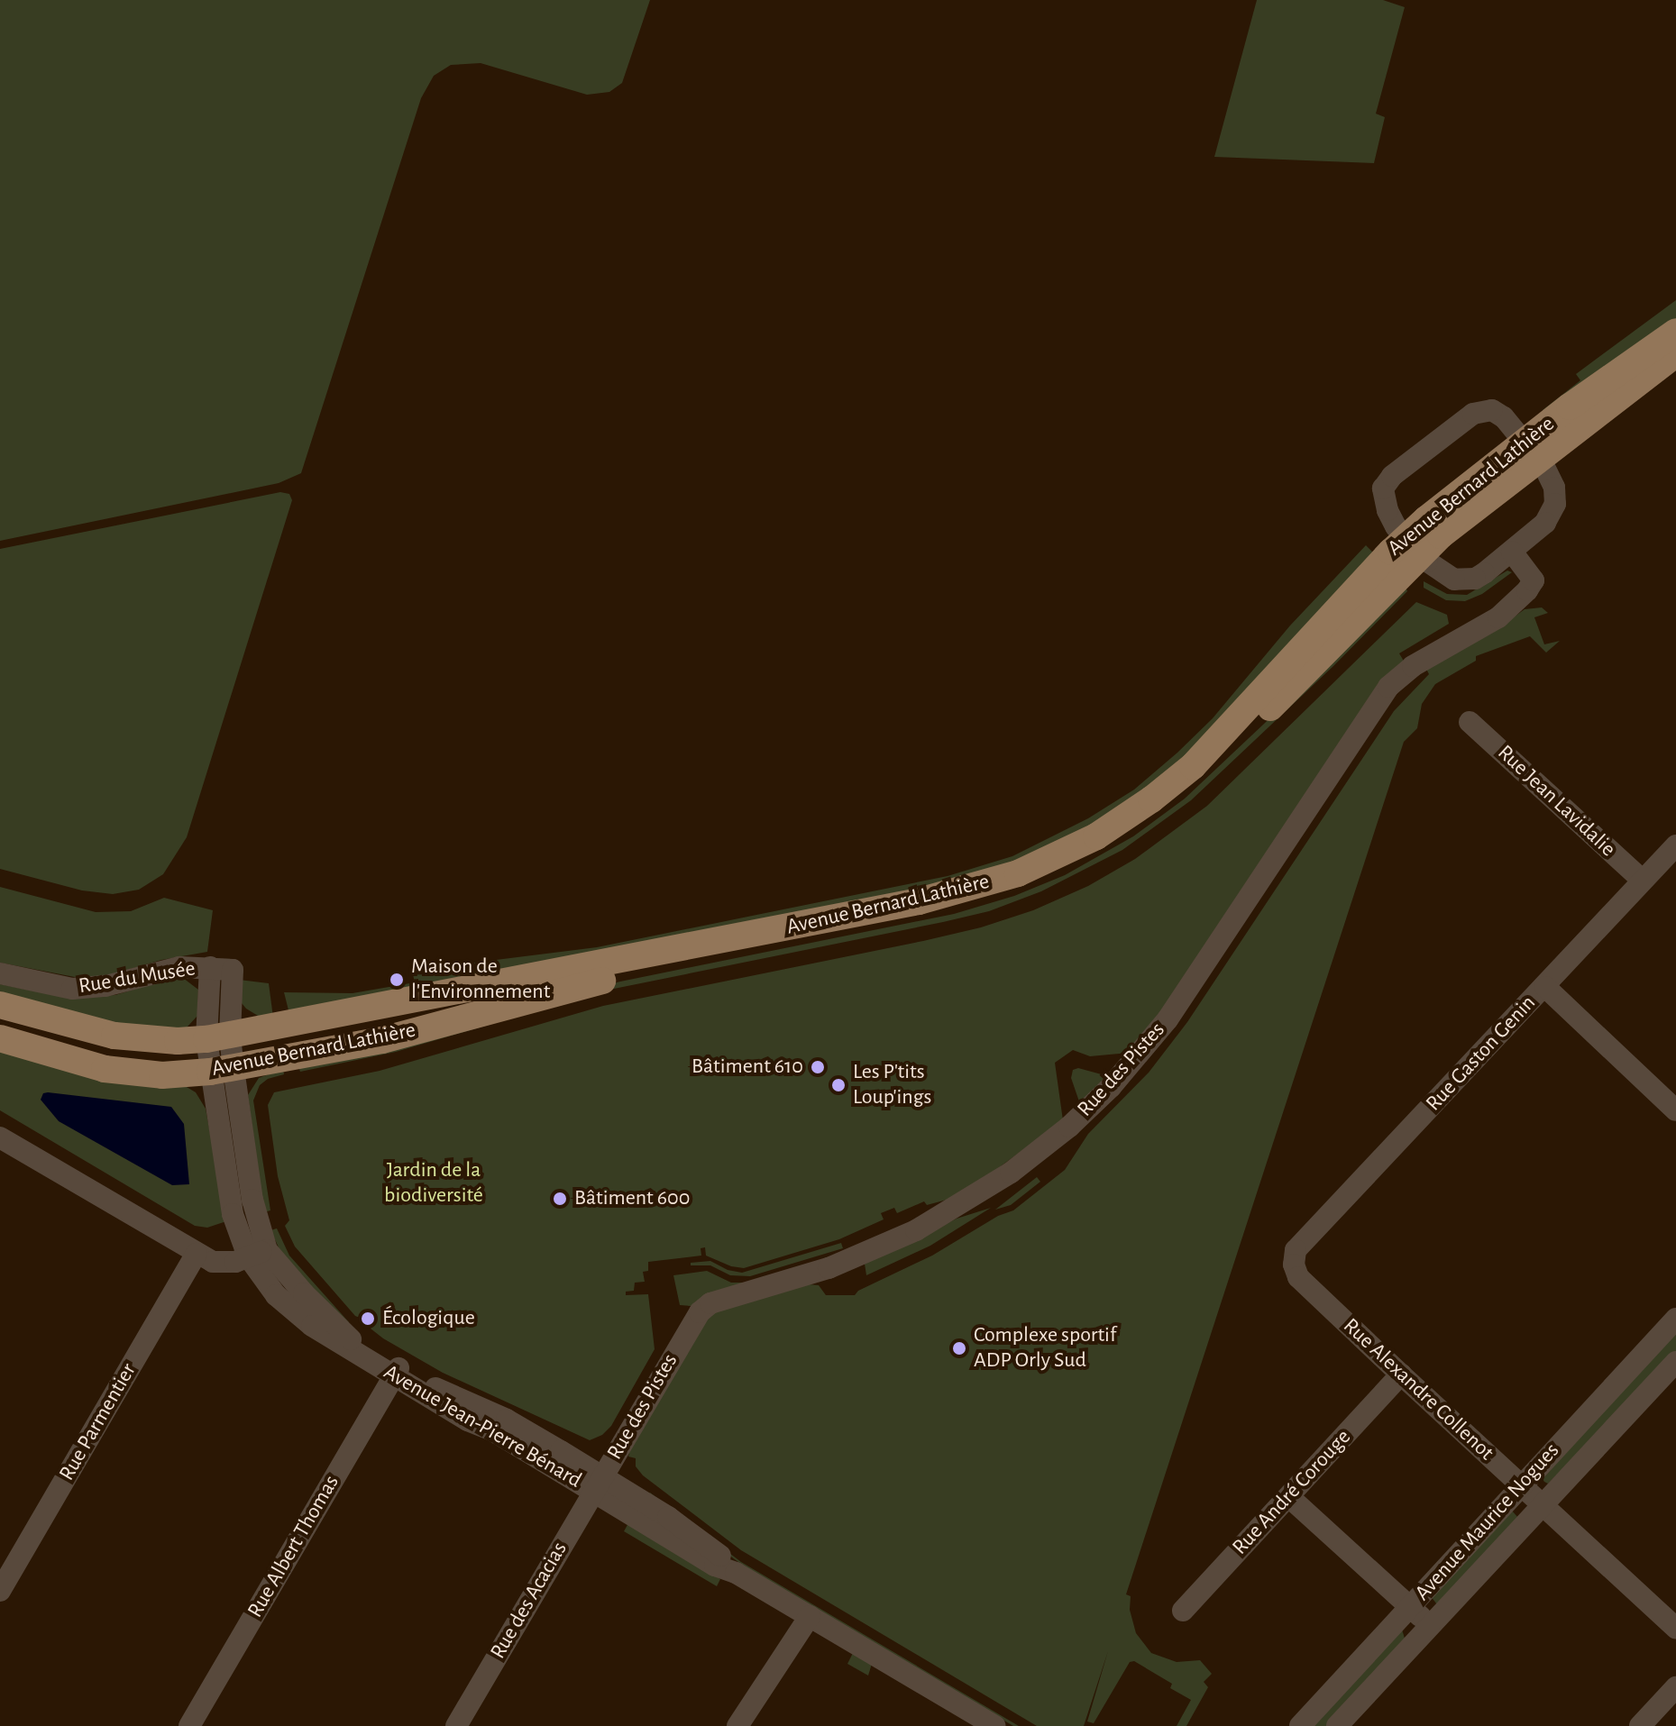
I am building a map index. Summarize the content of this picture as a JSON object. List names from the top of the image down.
{
  "streets": {
    "main road": ["Avenue Bernard Lathière"],
    "street": [
      "Rue Jean Lavidalie",
      "Rue du Musée",
      "Rue Gaston Genin",
      "Rue des Pistes",
      "Rue Alexandre Collenot",
      "Rue Parmentier",
      "Avenue Jean-Pierre Bénard",
      "Rue André Corouge",
      "Avenue Maurice Nogues",
      "Rue Albert Thomas",
      "Rue des Acacias"
    ]
  },
  "crossings": [
    ["Avenue Bernard Lathière", "Rue du Musée"],
    ["Avenue Bernard Lathière", "Avenue Jean-Pierre Bénard"],
    ["Rue Jean Lavidalie", "Rue Gaston Genin"],
    ["Rue du Musée", "Avenue Jean-Pierre Bénard"],
    ["Rue Gaston Genin", "Rue Alexandre Collenot"],
    ["Rue des Pistes", "Avenue Jean-Pierre Bénard"],
    ["Rue des Pistes", "Rue des Acacias"],
    ["Rue Alexandre Collenot", "Rue André Corouge"],
    ["Rue Alexandre Collenot", "Avenue Maurice Nogues"],
    ["Avenue Jean-Pierre Bénard", "Rue Albert Thomas"],
    ["Avenue Jean-Pierre Bénard", "Rue des Acacias"]
  ],
  "parks": ["Jardin de la biodiversité"],
  "places": [
    "Maison de l'Environnement",
    "Bâtiment 610",
    "Les P'tits Loup'ings",
    "Bâtiment 600",
    "Écologique",
    "Complexe sportif ADP Orly Sud"
  ]
}
